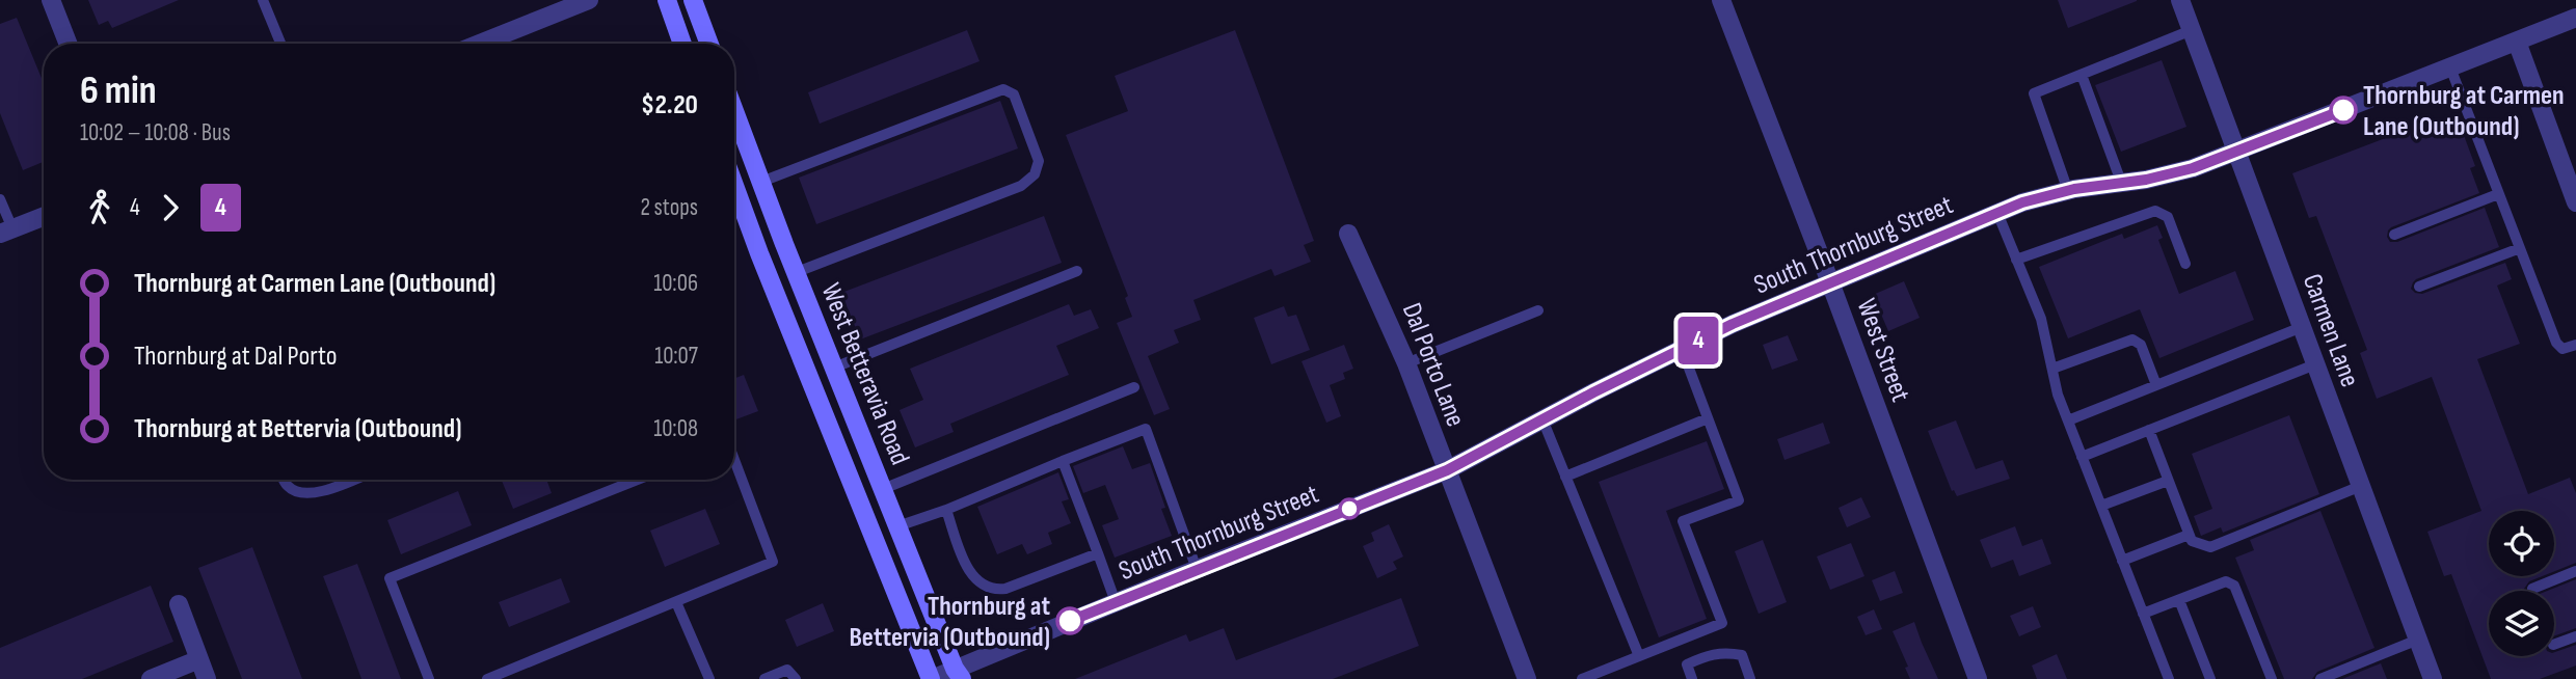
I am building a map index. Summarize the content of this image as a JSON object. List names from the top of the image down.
{
  "streets": {
    "main road": ["West Betteravia Road"],
    "street": [
      "South Thornburg Street",
      "Carmen Lane",
      "West Street",
      "Dal Porto Lane"
    ]
  },
  "crossings": [
    ["South Thornburg Street", "Carmen Lane"],
    ["South Thornburg Street", "West Street"],
    ["South Thornburg Street", "Dal Porto Lane"],
    ["South Thornburg Street", "West Betteravia Road"]
  ],
  "places": ["Thornburg at Carmen Lane (Outbound)", "Thornburg at Bettervia (Outbound)"],
  "lines": ["bus line 4"],
  "page": {
    "on_map": "4",
    "heading": ["6 min", "10:02 – 10:08 · Bus", "$2.20"],
    "legs": ["4", "4", "2 stops"],
    "list": [
      {
        "name": "Thornburg at Carmen Lane (Outbound)",
        "value": "10:06"
      },
      {
        "name": "Thornburg at Dal Porto",
        "value": "10:07"
      },
      {
        "name": "Thornburg at Bettervia (Outbound)",
        "value": "10:08"
      }
    ]
  }
}
